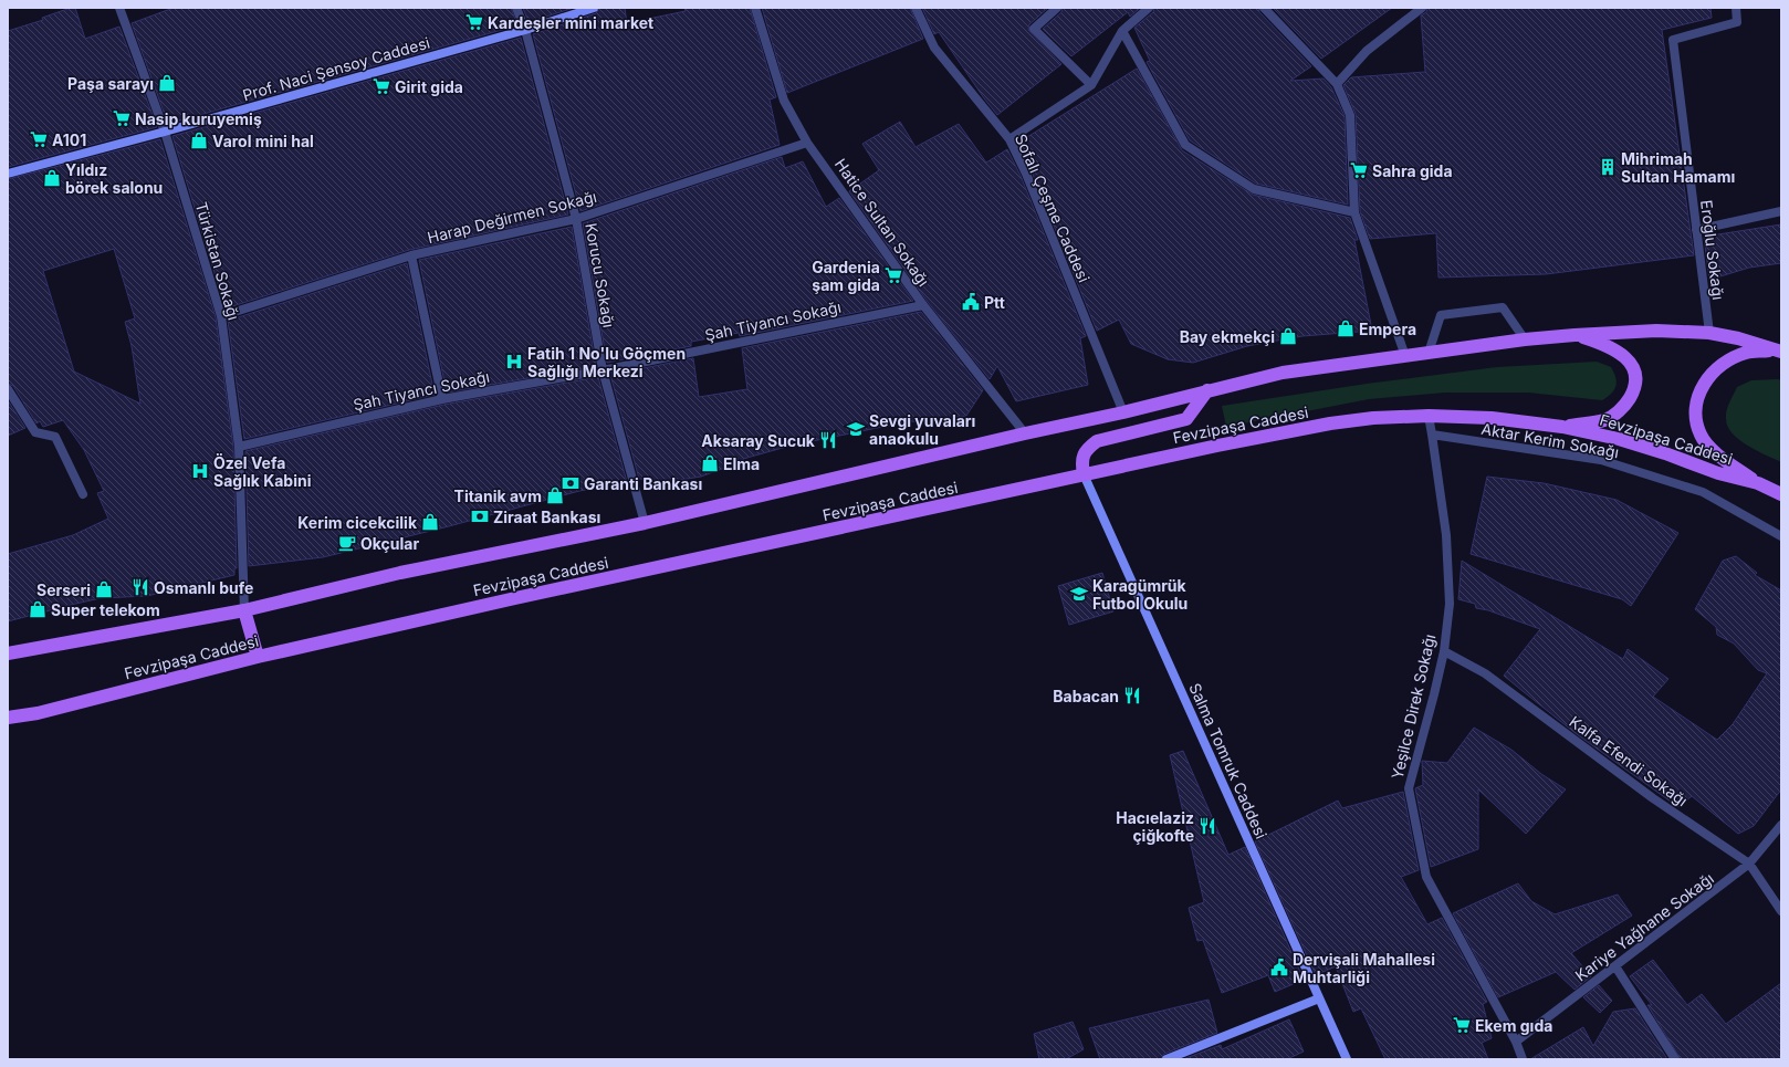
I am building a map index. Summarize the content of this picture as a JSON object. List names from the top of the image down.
{
  "streets": {
    "main road": ["Fevzipaşa Caddesi"],
    "street": [
      "Prof. Naci Şensoy Caddesi",
      "Sofalı Çeşme Caddesi",
      "Harap Değirmen Sokağı",
      "Hatice Sultan Sokağı",
      "Eroğlu Sokağı",
      "Türkistan Sokağı",
      "Korucu Sokağı",
      "Şah Tiyancı Sokağı",
      "Aktar Kerim Sokağı",
      "Yeşilce Direk Sokağı",
      "Salma Tomruk Caddesi",
      "Kalfa Efendi Sokağı",
      "Kariye Yağhane Sokağı"
    ]
  },
  "crossings": [
    ["Prof. Naci Şensoy Caddesi", "Türkistan Sokağı"],
    ["Prof. Naci Şensoy Caddesi", "Korucu Sokağı"],
    ["Sofalı Çeşme Caddesi", "Fevzipaşa Caddesi"],
    ["Harap Değirmen Sokağı", "Hatice Sultan Sokağı"],
    ["Harap Değirmen Sokağı", "Türkistan Sokağı"],
    ["Harap Değirmen Sokağı", "Korucu Sokağı"],
    ["Hatice Sultan Sokağı", "Şah Tiyancı Sokağı"],
    ["Hatice Sultan Sokağı", "Fevzipaşa Caddesi"],
    ["Eroğlu Sokağı", "Fevzipaşa Caddesi"],
    ["Türkistan Sokağı", "Şah Tiyancı Sokağı"],
    ["Türkistan Sokağı", "Fevzipaşa Caddesi"],
    ["Korucu Sokağı", "Şah Tiyancı Sokağı"],
    ["Korucu Sokağı", "Fevzipaşa Caddesi"],
    ["Fevzipaşa Caddesi", "Yeşilce Direk Sokağı"],
    ["Fevzipaşa Caddesi", "Salma Tomruk Caddesi"],
    ["Aktar Kerim Sokağı", "Yeşilce Direk Sokağı"],
    ["Yeşilce Direk Sokağı", "Kalfa Efendi Sokağı"],
    ["Yeşilce Direk Sokağı", "Kariye Yağhane Sokağı"],
    ["Kalfa Efendi Sokağı", "Kariye Yağhane Sokağı"]
  ],
  "places": {
    "supermarket": [
      "Kardeşler mini market",
      "Girit gida",
      "Nasip kuruyemiş",
      "A101",
      "Sahra gida",
      "Gardenia şam gida",
      "Ekem gıda"
    ],
    "shop": [
      "Paşa sarayı",
      "Varol mini hal",
      "Yıldız börek salonu",
      "Empera",
      "Bay ekmekçi",
      "Elma",
      "Titanik avm",
      "Kerim cicekcilik",
      "Serseri",
      "Super telekom"
    ],
    "building": ["Mihrimah Sultan Hamamı"],
    "public building": ["Ptt", "Dervişali Mahallesi Muhtarliği"],
    "hospital": ["Fatih 1 No'lu Göçmen Sağlığı Merkezi", "Özel Vefa Sağlık Kabini"],
    "school or university": ["Sevgi yuvaları anaokulu", "Karagümrük Futbol Okulu"],
    "restaurant": [
      "Aksaray Sucuk",
      "Osmanlı bufe",
      "Babacan",
      "Hacıelaziz çiğkofte"
    ],
    "bank": ["Garanti Bankası", "Ziraat Bankası"],
    "cafe": ["Okçular"]
  }
}
